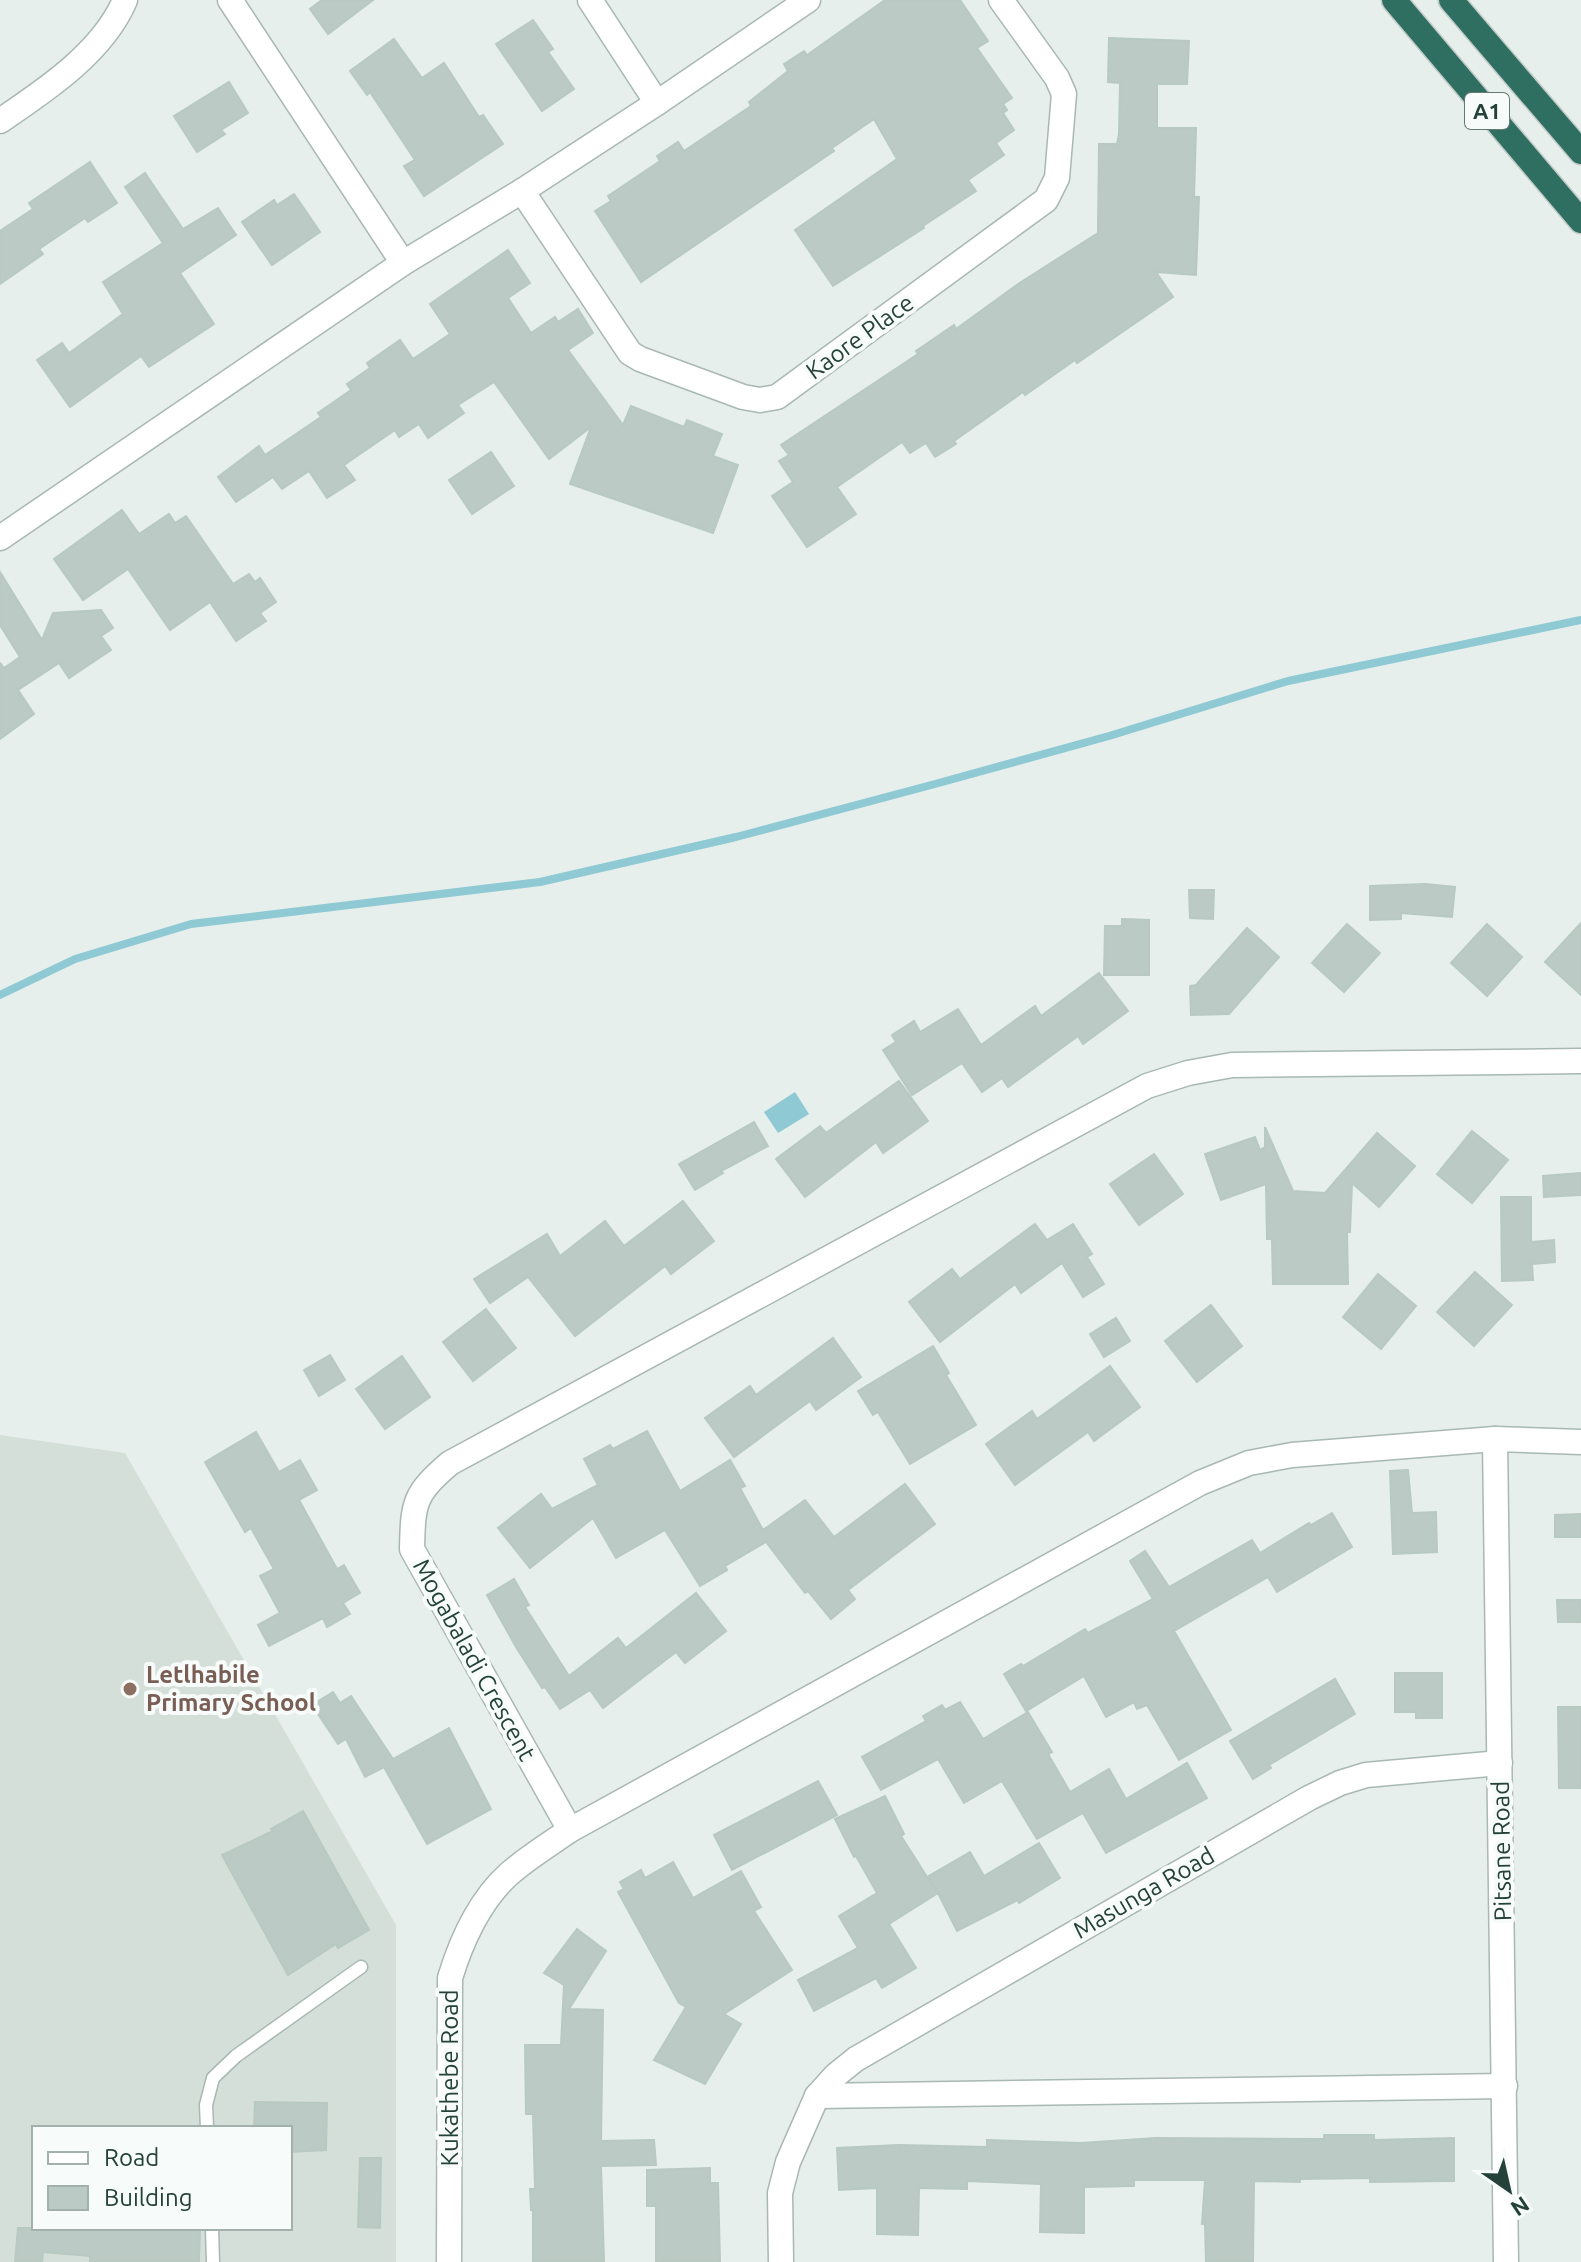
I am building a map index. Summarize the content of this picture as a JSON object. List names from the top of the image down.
{
  "streets": {
    "highway": ["A1"],
    "street": [
      "Kaore Place",
      "Mogabaladi Crescent",
      "Pitsane Road",
      "Masunga Road",
      "Kukathebe Road"
    ]
  },
  "crossings": [
    ["Mogabaladi Crescent", "Kukathebe Road"],
    ["Pitsane Road", "Masunga Road"],
    ["Pitsane Road", "Kukathebe Road"]
  ],
  "places": ["Letlhabile Primary School"],
  "legend": ["Road", "Building"],
  "north": "bottom right"
}
